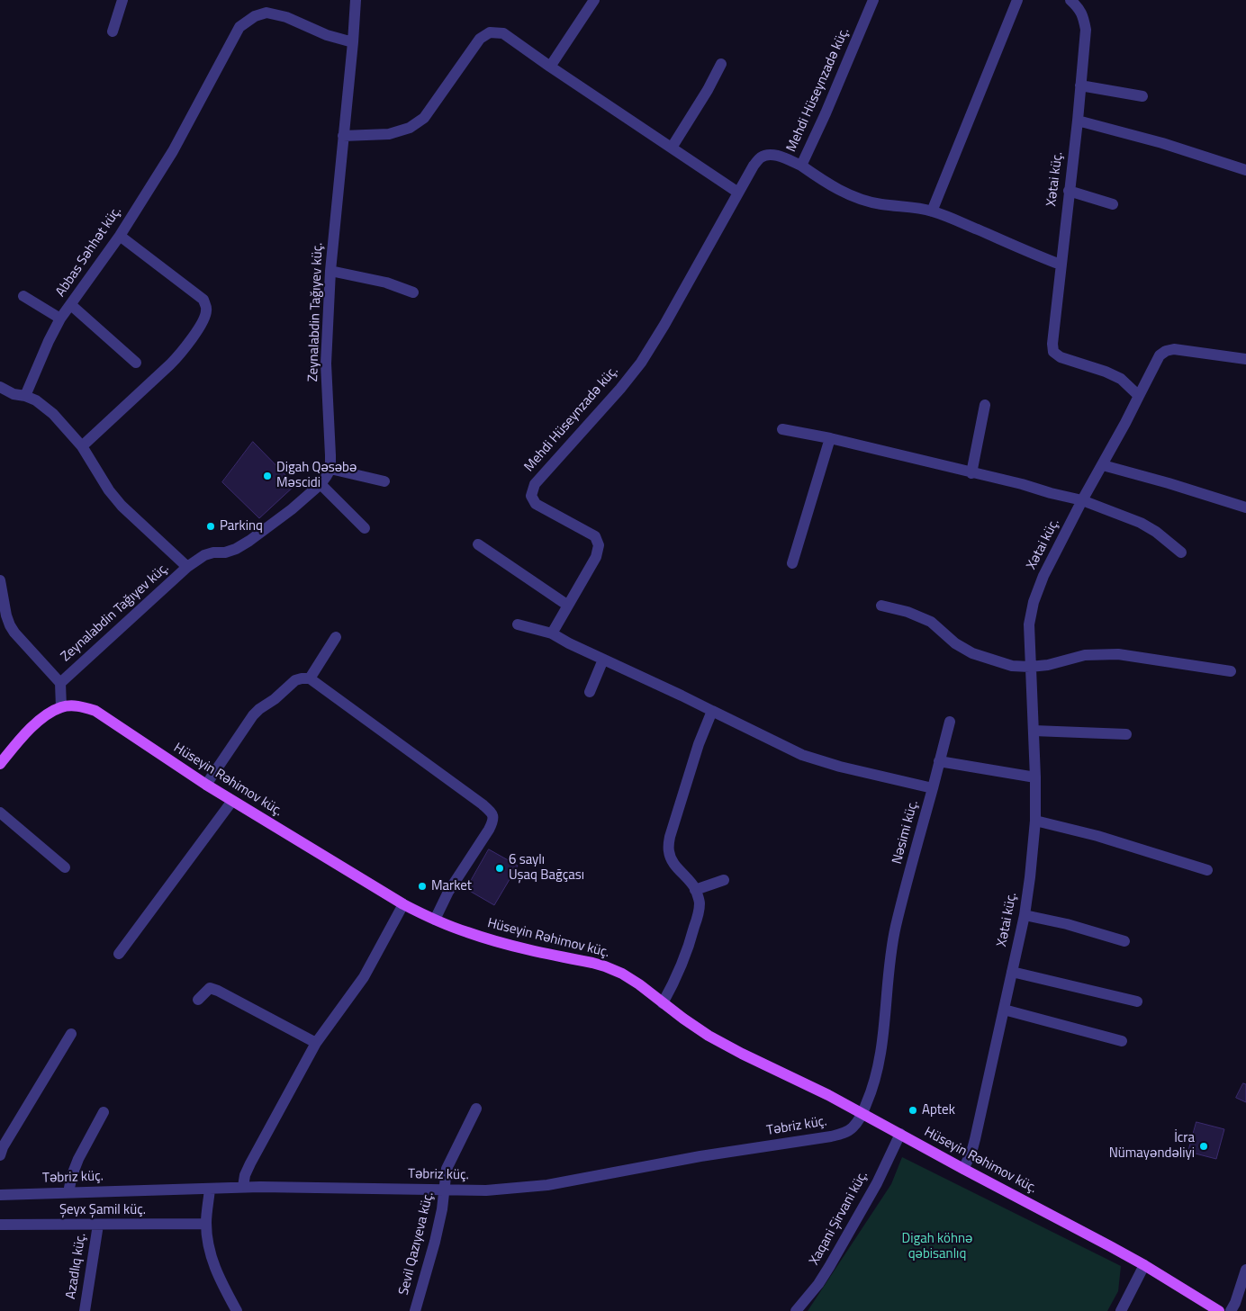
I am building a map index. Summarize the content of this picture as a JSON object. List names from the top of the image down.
{
  "streets": {
    "main road": ["Hüseyin Rəhimov küç."],
    "street": [
      "Mehdi Hüseynzadə küç.",
      "Xətai küç.",
      "Abbas Səhhət küç.",
      "Zeynalabdin Tağıyev küç.",
      "Nəsimi küç.",
      "Təbriz küç.",
      "Şeyx Şamil küç.",
      "Xaqani Şirvani küç.",
      "Sevil Qazıyeva küç.",
      "Azadlıq küç."
    ]
  },
  "crossings": [
    ["Xətai küç.", "Hüseyin Rəhimov küç."],
    ["Abbas Səhhət küç.", "Zeynalabdin Tağıyev küç."],
    ["Zeynalabdin Tağıyev küç.", "Hüseyin Rəhimov küç."],
    ["Hüseyin Rəhimov küç.", "Nəsimi küç."],
    ["Hüseyin Rəhimov küç.", "Təbriz küç."],
    ["Hüseyin Rəhimov küç.", "Xaqani Şirvani küç."],
    ["Nəsimi küç.", "Təbriz küç."],
    ["Təbriz küç.", "Sevil Qazıyeva küç."],
    ["Şeyx Şamil küç.", "Azadlıq küç."]
  ],
  "parks": ["Digah köhnə qəbisanlıq"],
  "places": [
    "Digah Qəsəbə Məscidi",
    "Parkinq",
    "6 saylı Uşaq Bağçası",
    "Market",
    "Aptek",
    "İcra Nümayəndəliyi"
  ]
}
